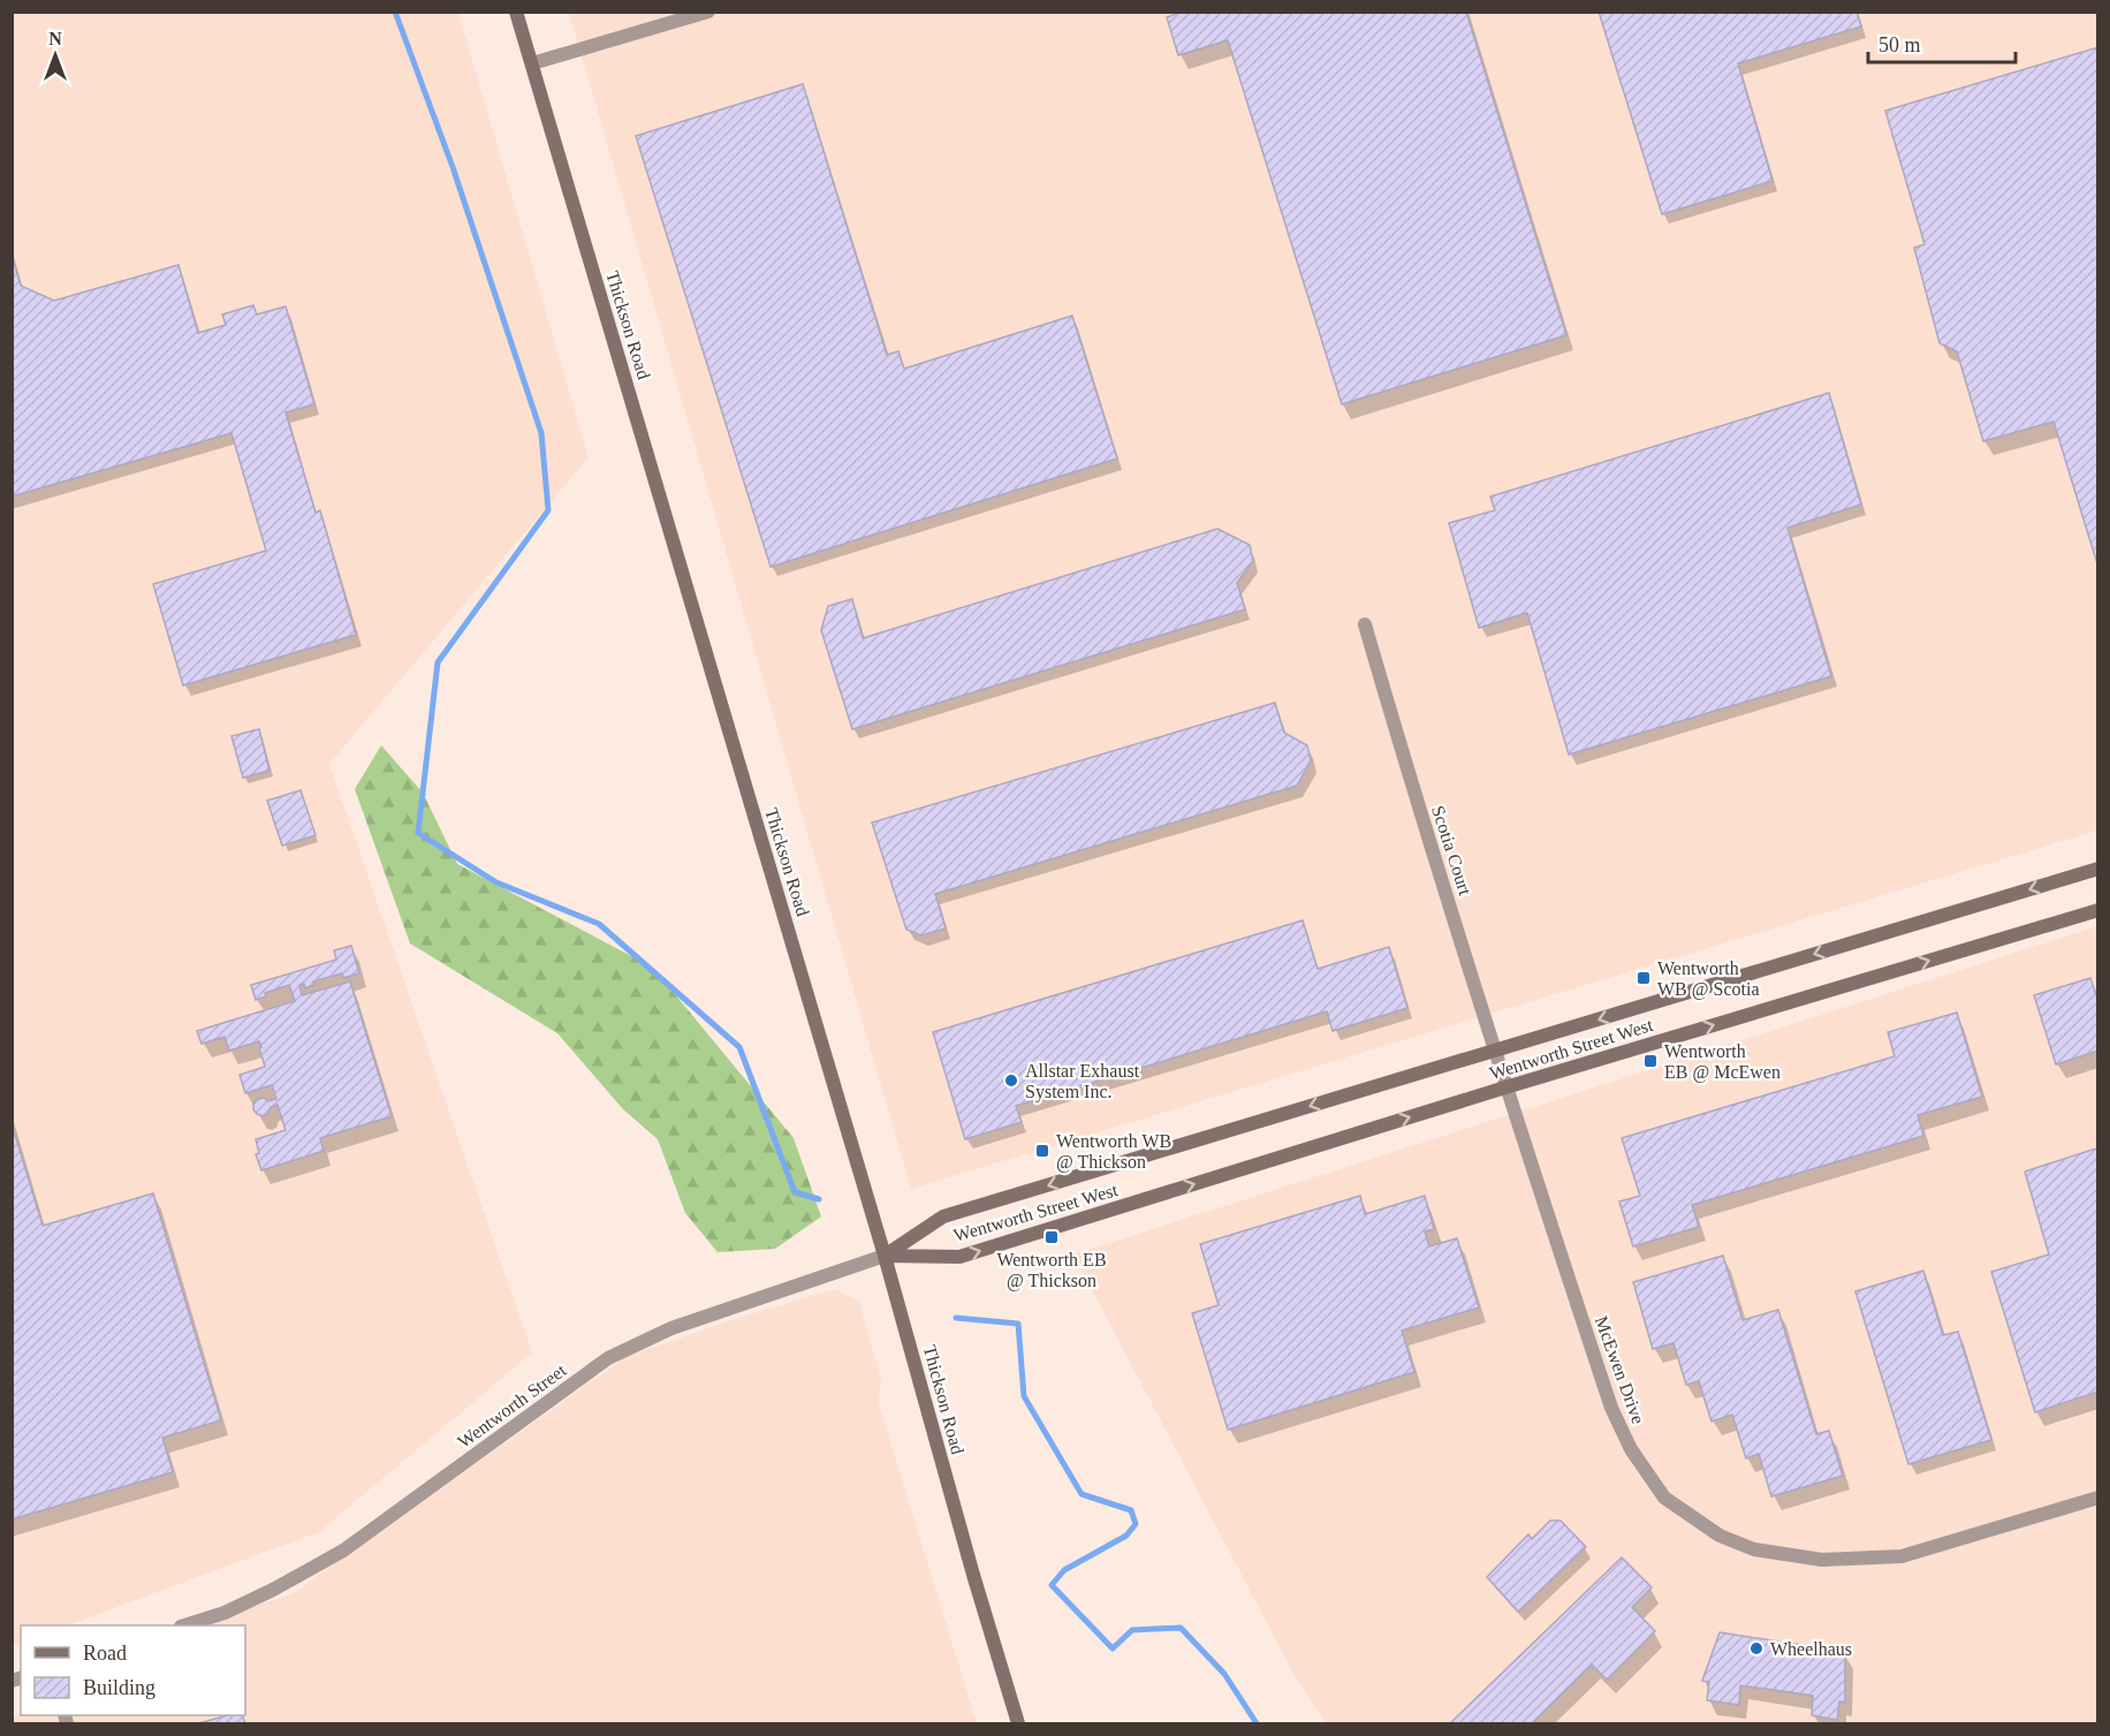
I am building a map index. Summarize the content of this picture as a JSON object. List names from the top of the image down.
{
  "streets": {
    "main road": ["Thickson Road", "Wentworth Street West"],
    "street": ["Scotia Court", "McEwen Drive", "Wentworth Street"]
  },
  "crossings": [
    ["Thickson Road", "Wentworth Street West"],
    ["Thickson Road", "Wentworth Street"],
    ["Scotia Court", "Wentworth Street West"],
    ["Scotia Court", "McEwen Drive"],
    ["Wentworth Street West", "McEwen Drive"],
    ["Wentworth Street West", "Wentworth Street"]
  ],
  "places": {
    "transit": [
      "Wentworth WB @ Scotia",
      "Wentworth EB @ McEwen",
      "Wentworth WB @ Thickson",
      "Wentworth EB @ Thickson"
    ],
    "other": ["Allstar Exhaust System Inc.", "Wheelhaus"]
  },
  "legend": ["Road", "Building"],
  "scale_bar": "50 m",
  "north": "top"
}
